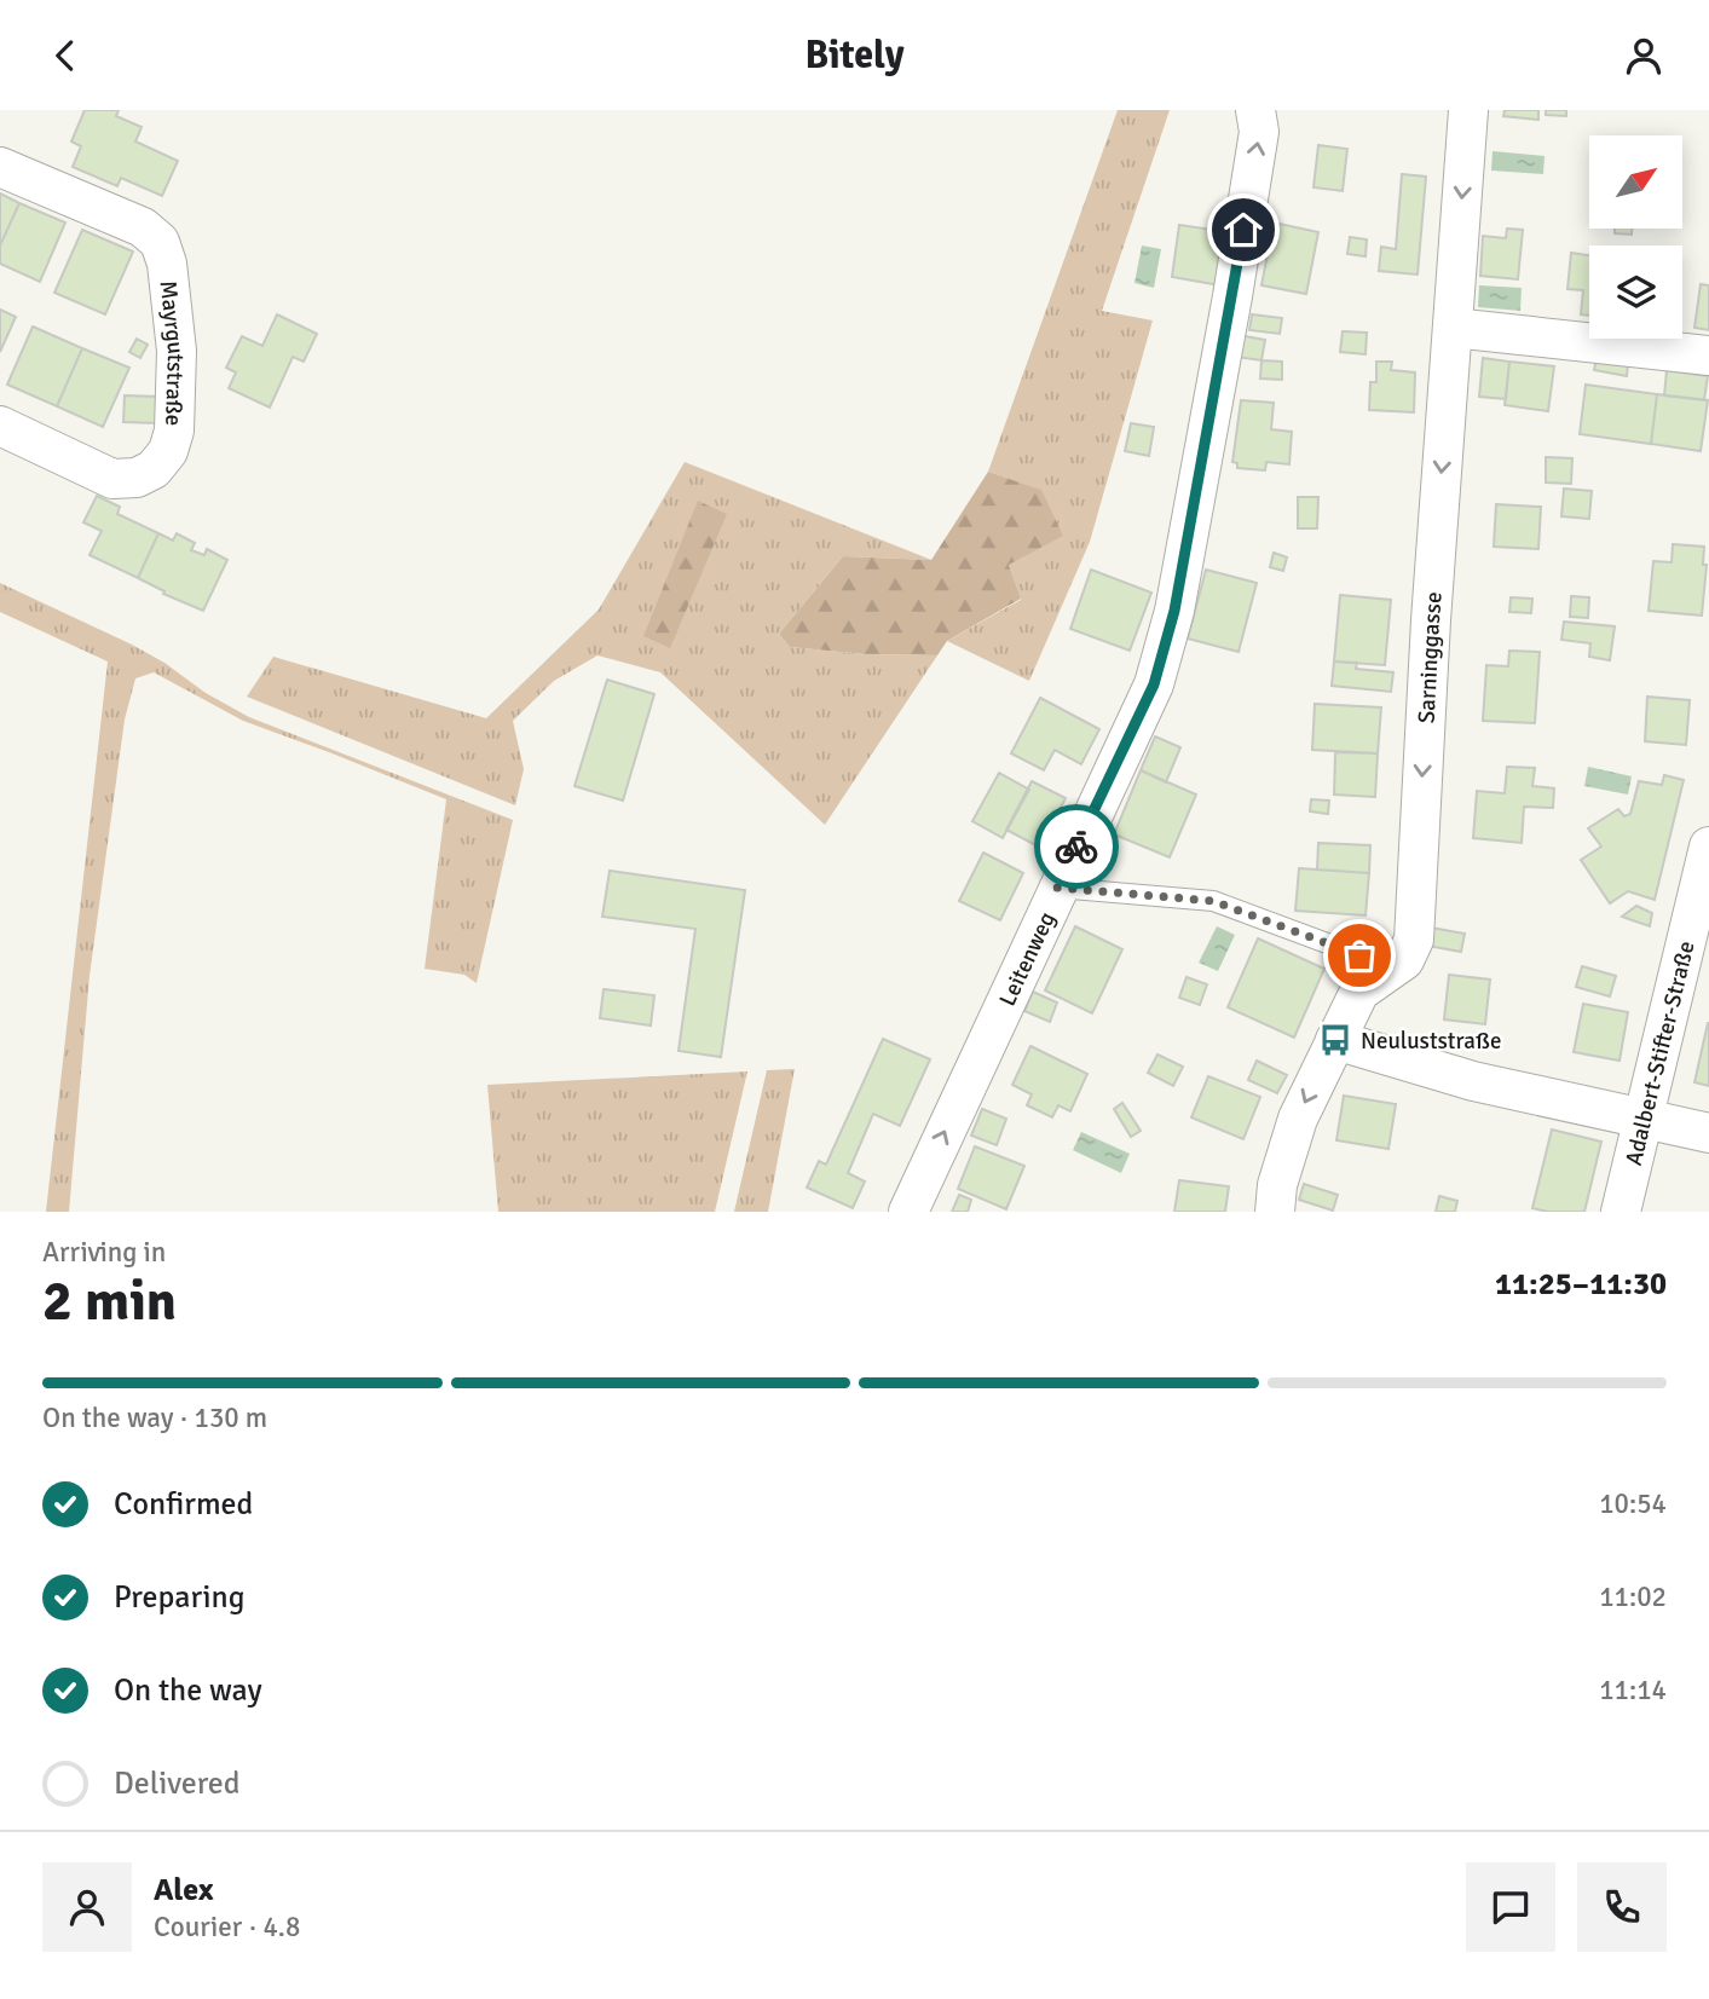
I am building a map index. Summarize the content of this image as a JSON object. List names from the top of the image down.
{
  "streets": {
    "street": [
      "Mayrgutstraße",
      "Sarninggasse",
      "Leitenweg",
      "Adalbert-Stifter-Straße"
    ]
  },
  "one_way": ["Sarninggasse", "Leitenweg"],
  "places": {
    "bus stop": ["Neuluststraße"]
  },
  "north": "top right",
  "page": {
    "header": "Bitely",
    "heading": ["2 min", "Arriving in", "11:25–11:30"],
    "panel": ["Alex", "Courier · 4.8"],
    "bar": "On the way · 130 m",
    "list": [
      ["Confirmed", "10:54"],
      ["Preparing", "11:02"],
      ["On the way", "11:14"],
      "Delivered"
    ]
  }
}
